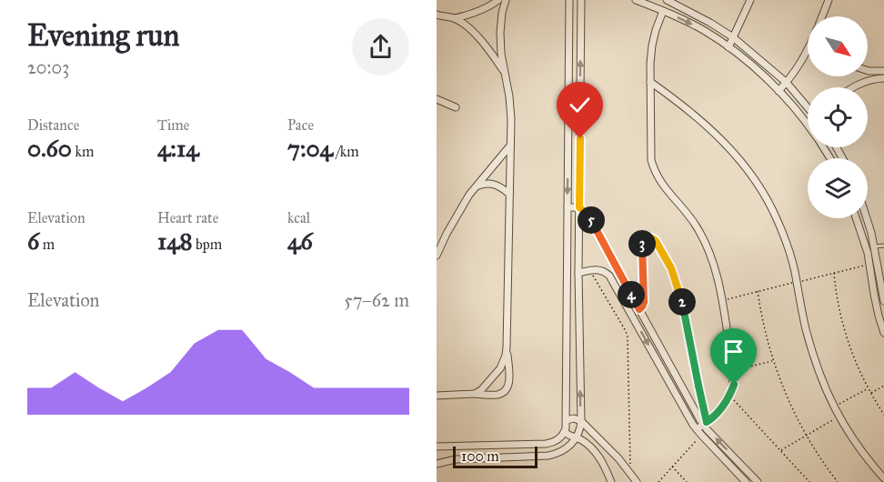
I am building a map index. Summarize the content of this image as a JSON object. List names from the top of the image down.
{
  "scale_bar": "100 m",
  "north": "bottom right",
  "page": {
    "heading": ["Evening run", "20:03"],
    "stats": [
      ["Distance", "0.60 km"],
      ["Time", "4:14"],
      ["Pace", "7:04 /km"],
      ["Elevation", "6 m"],
      ["Heart rate", "148 bpm"],
      ["kcal", "46"]
    ],
    "pins": [
      "5",
      "3",
      "4",
      "2"
    ],
    "chart": ["Elevation", "57–62 m"],
    "scale": "100 m"
  }
}
